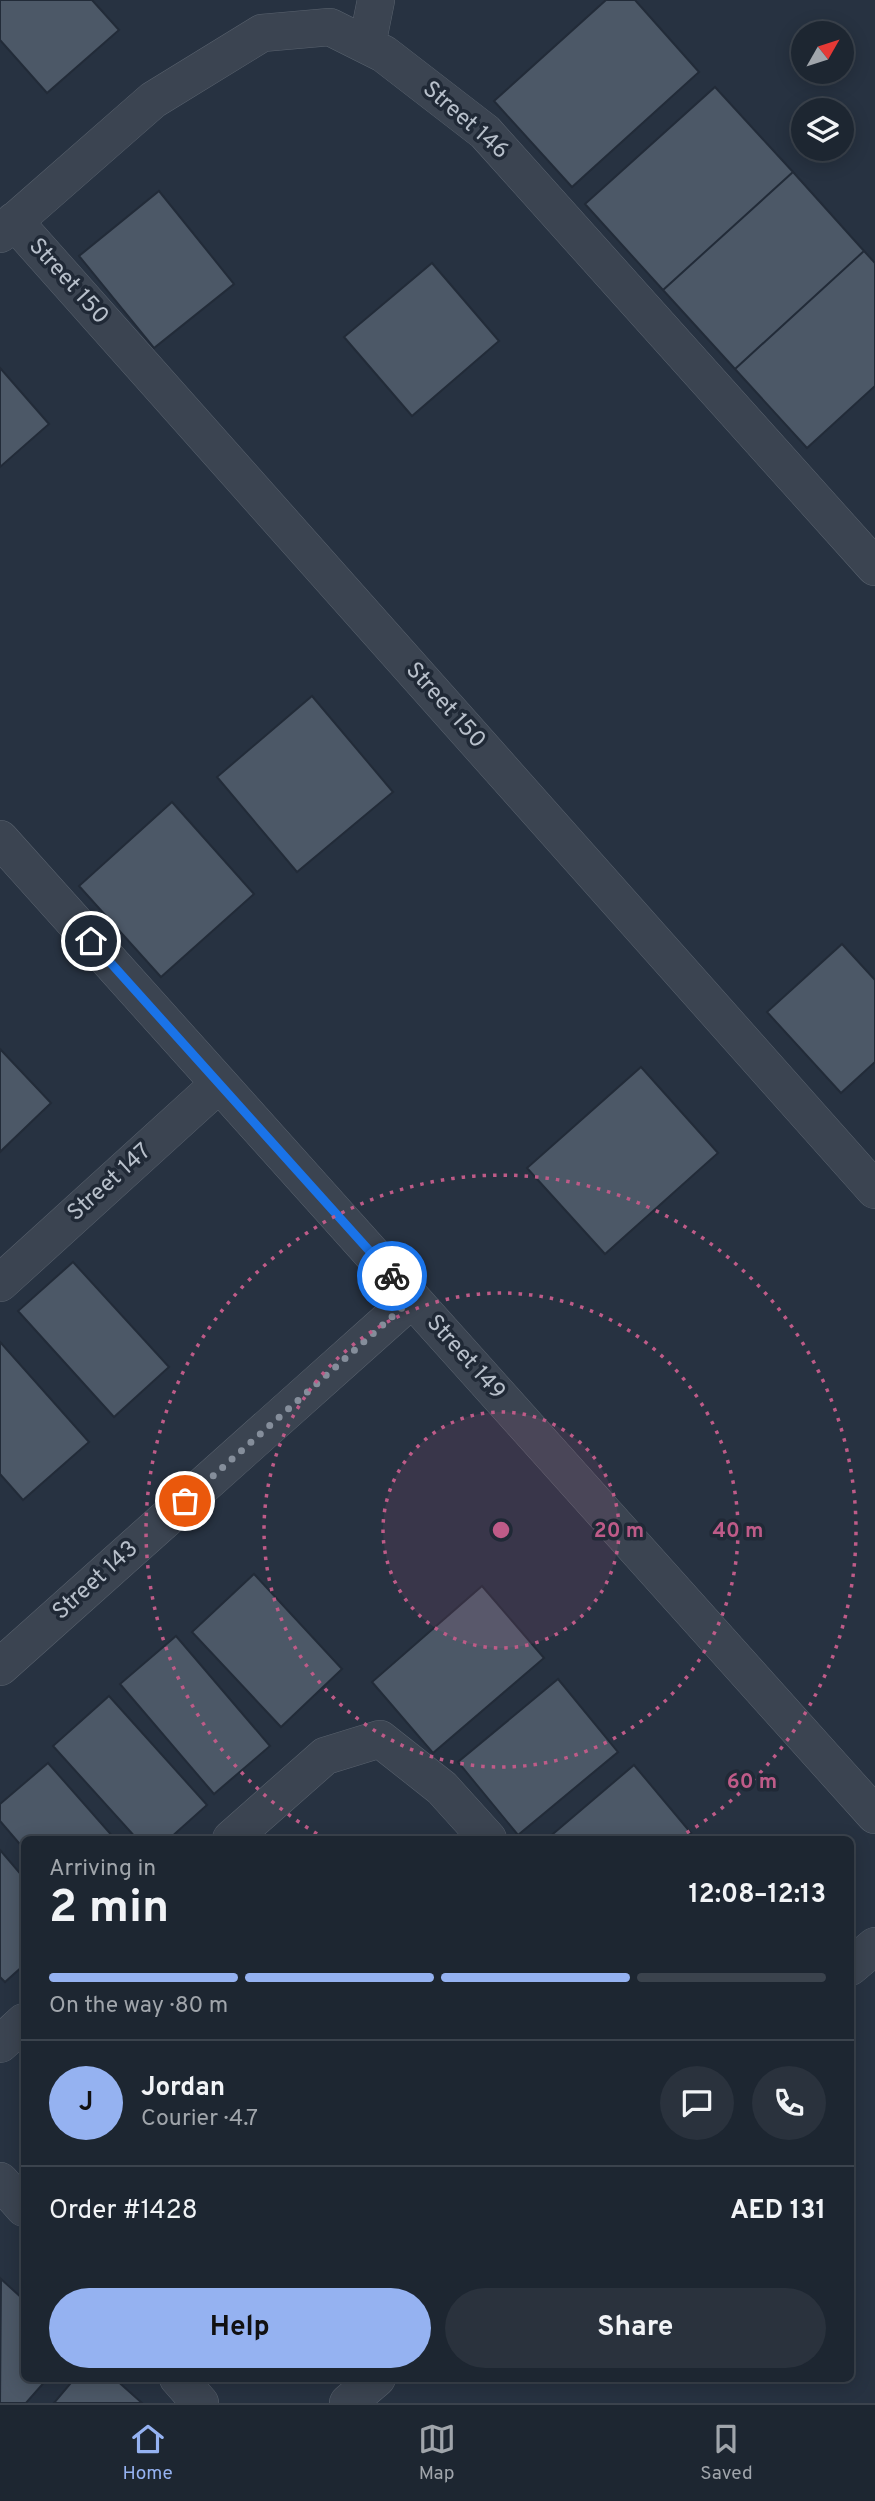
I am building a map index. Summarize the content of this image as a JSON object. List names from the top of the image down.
{
  "streets": {
    "street": [
      "Street 146",
      "Street 150",
      "Street 147",
      "Street 149",
      "Street 143"
    ]
  },
  "crossings": [
    ["Street 146", "Street 150"],
    ["Street 147", "Street 149"],
    ["Street 149", "Street 143"]
  ],
  "north": "top right",
  "page": {
    "heading": ["2 min", "Arriving in", "12:08–12:13"],
    "panel": [
      "Jordan",
      "Courier · 4.7",
      "Order #1428",
      "AED 131"
    ],
    "bar": "On the way · 80 m",
    "round": "J",
    "buttons": ["Help", "Share"],
    "tabs": ["Home", "Map", "Saved"]
  },
  "rings": ["20 m", "40 m", "60 m"]
}
